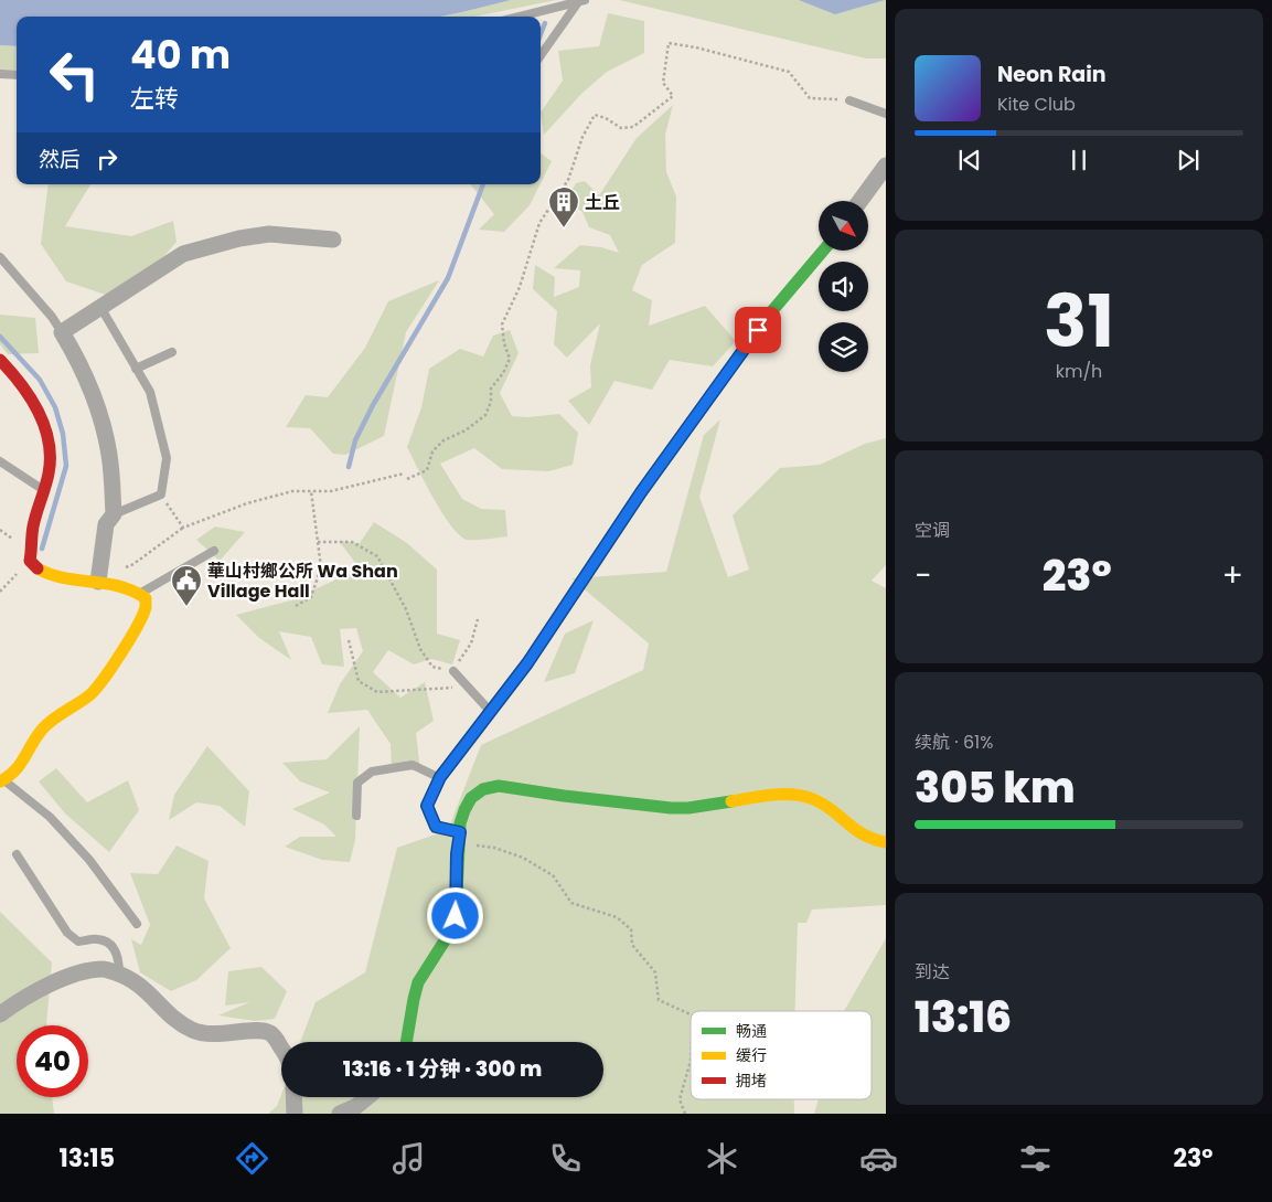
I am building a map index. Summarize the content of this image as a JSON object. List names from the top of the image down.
{
  "places": {
    "building": ["土丘"],
    "public building": ["華山村鄉公所 Wa Shan Village Hall"]
  },
  "legend": ["畅通", "缓行", "拥堵"],
  "north": "bottom right",
  "page": {
    "turn": ["40 m", "左转"],
    "song": ["Neon Rain", "Kite Club"],
    "then": "然后",
    "tile": [
      ["31", "km/h"],
      "空调",
      ["续航 · 61%", "305 km"],
      ["到达", "13:16"]
    ],
    "heat": ["−", "23°", "+"],
    "limit": "40",
    "trip": "13:16 · 1 分钟 · 300 m",
    "tabs": ["13:15", "23°"]
  }
}
